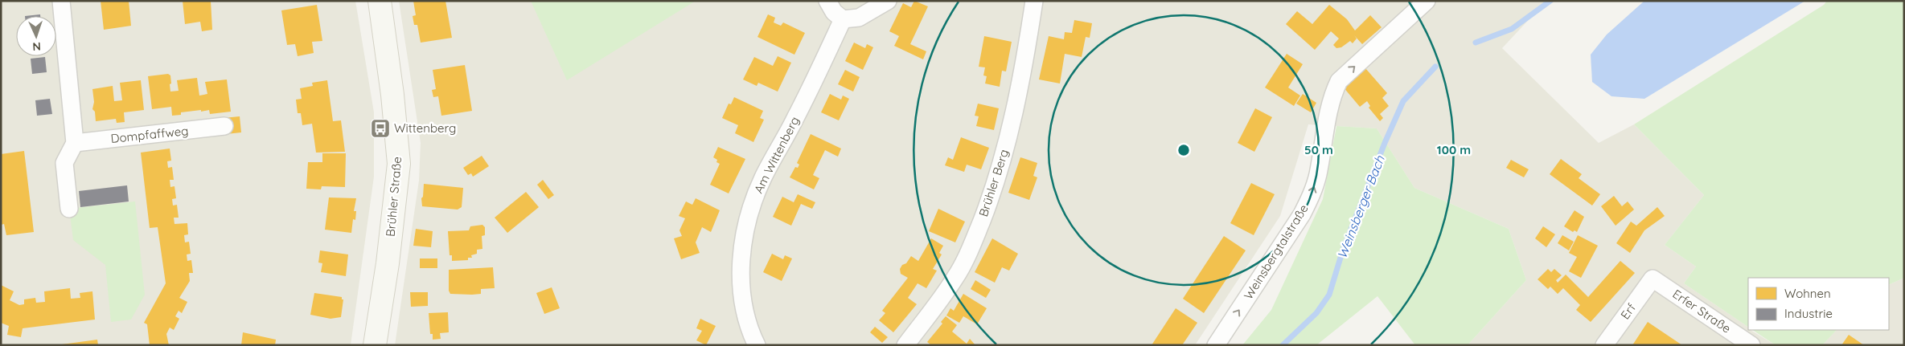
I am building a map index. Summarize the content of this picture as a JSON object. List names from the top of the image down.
{
  "streets": {
    "main road": ["Brühler Straße"],
    "street": [
      "Dompfaffweg",
      "Am Wittenberg",
      "Brühler Berg",
      "Weinsbergtalstraße",
      "Erf",
      "Erfer Straße"
    ]
  },
  "crossings": [
    ["Erf", "Erfer Straße"]
  ],
  "one_way": ["Weinsbergtalstraße"],
  "water": ["Weinsberger Bach"],
  "places": {
    "bus stop": ["Wittenberg"]
  },
  "legend": ["Wohnen", "Industrie"],
  "north": "bottom",
  "rings": ["50 m", "100 m"]
}
